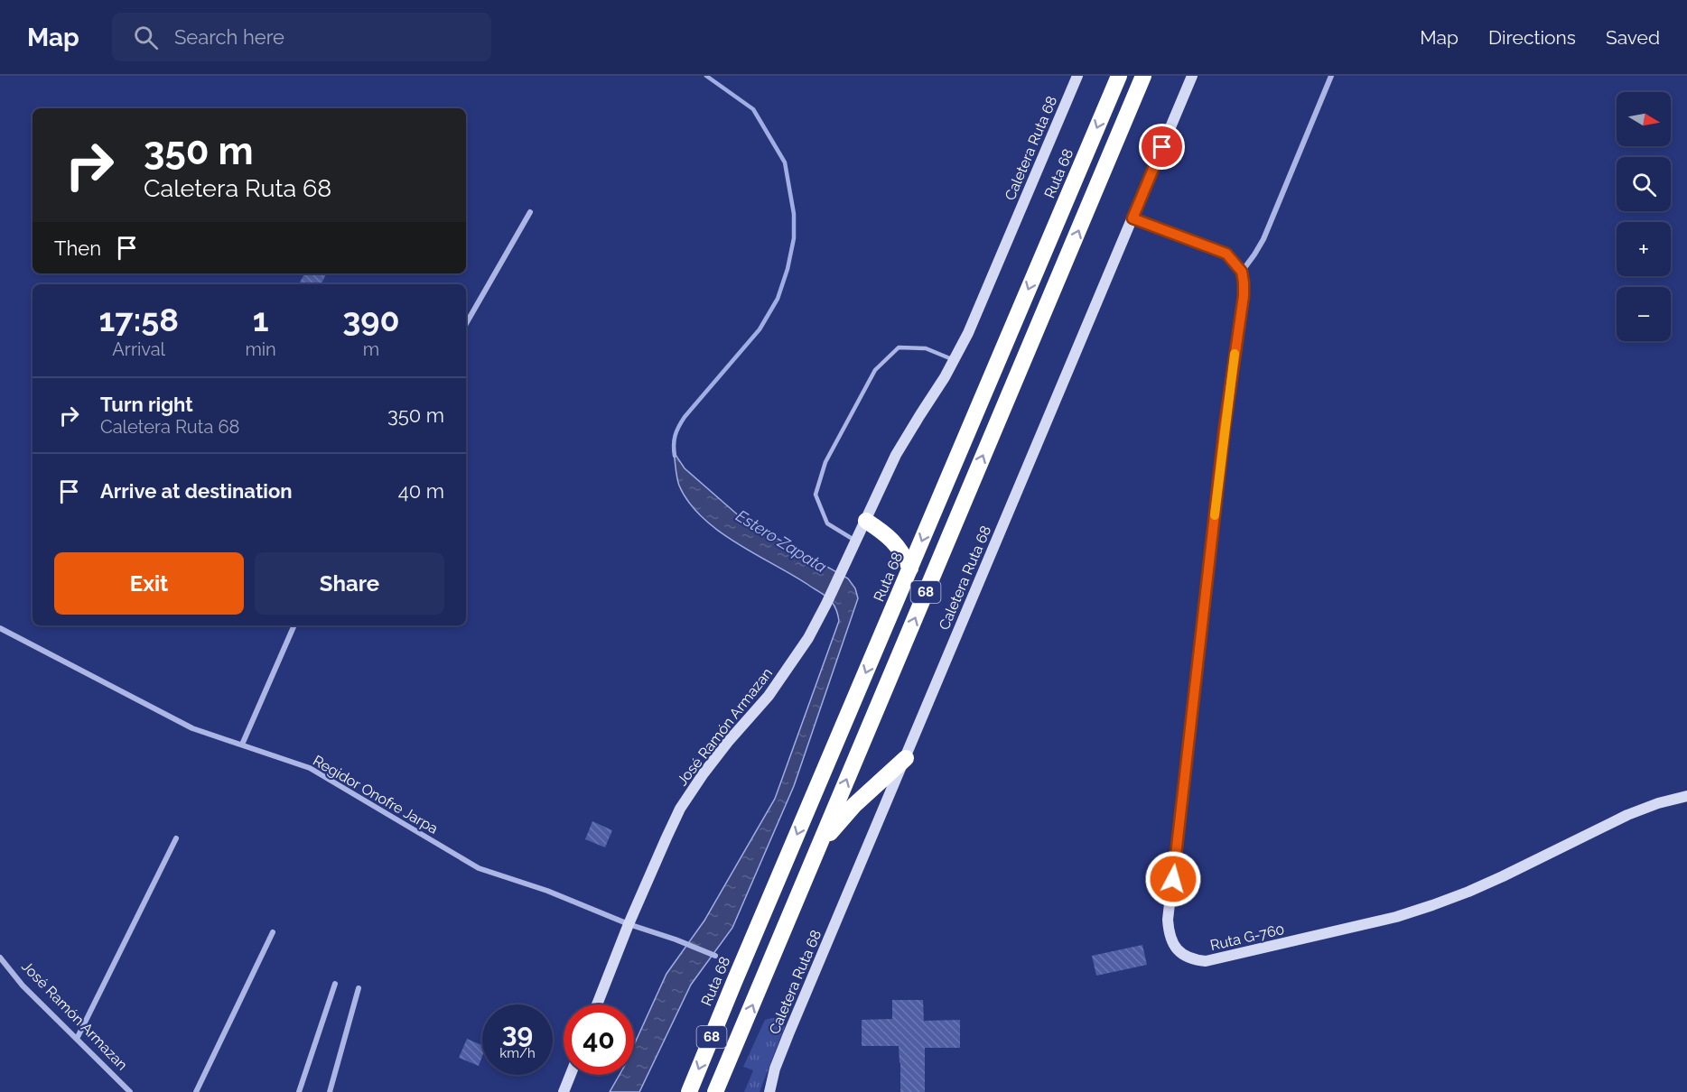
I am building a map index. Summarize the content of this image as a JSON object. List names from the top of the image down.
{
  "streets": {
    "highway": ["Ruta 68", "68"],
    "street": [
      "Caletera Ruta 68",
      "José Ramón Armazan",
      "Regidor Onofre Jarpa",
      "Ruta G-760"
    ]
  },
  "crossings": [
    ["Caletera Ruta 68", "José Ramón Armazan"],
    ["José Ramón Armazan", "Regidor Onofre Jarpa"]
  ],
  "water": ["Estero Zapata"],
  "north": "right",
  "page": {
    "header": "Map",
    "search": "Search here",
    "nav": ["Map", "Directions", "Saved"],
    "map_buttons": ["+", "−"],
    "turn": ["350 m", "Caletera Ruta 68"],
    "then": "Then",
    "eta": [
      "17:58",
      "Arrival",
      "1",
      "min",
      "390",
      "m"
    ],
    "list": [
      {
        "name": "Turn right",
        "note": "Caletera Ruta 68",
        "value": "350 m"
      },
      {
        "name": "Arrive at destination",
        "value": "40 m"
      }
    ],
    "buttons": ["Exit", "Share"],
    "speed": "39 km/h",
    "limit": "40"
  }
}
